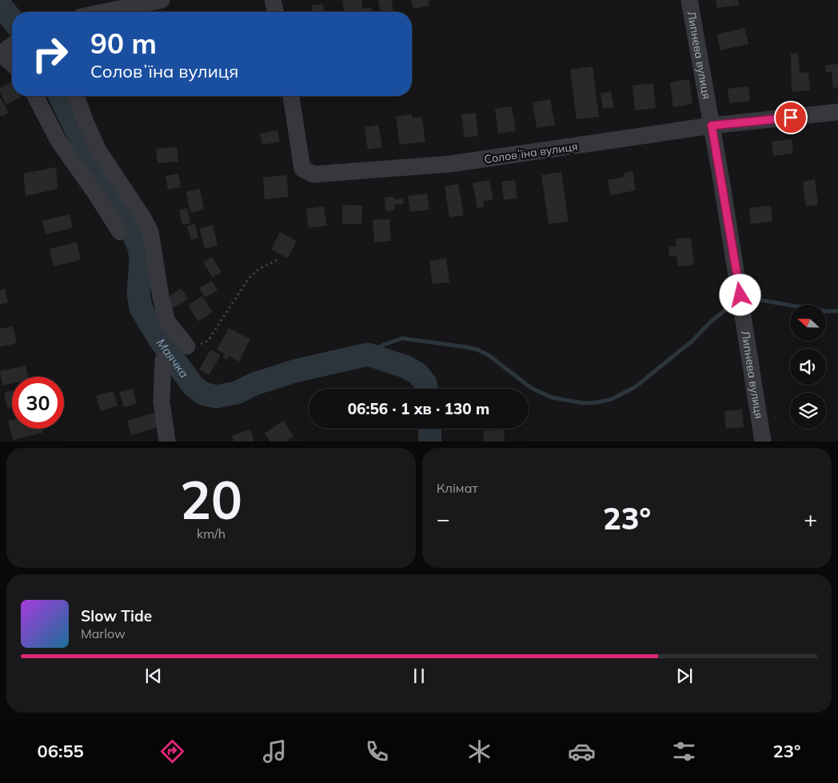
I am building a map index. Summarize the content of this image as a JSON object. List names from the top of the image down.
{
  "streets": {
    "street": ["Липнева вулиця", "Соловʼїна вулиця"]
  },
  "crossings": [
    ["Липнева вулиця", "Соловʼїна вулиця"]
  ],
  "water": ["Маячка"],
  "north": "left",
  "page": {
    "turn": ["90 m", "Соловʼїна вулиця"],
    "limit": "30",
    "trip": "06:56 · 1 хв · 130 m",
    "tile": [
      ["20", "km/h"],
      "Клімат"
    ],
    "heat": ["−", "23°", "+"],
    "song": ["Slow Tide", "Marlow"],
    "tabs": ["06:55", "23°"]
  }
}
